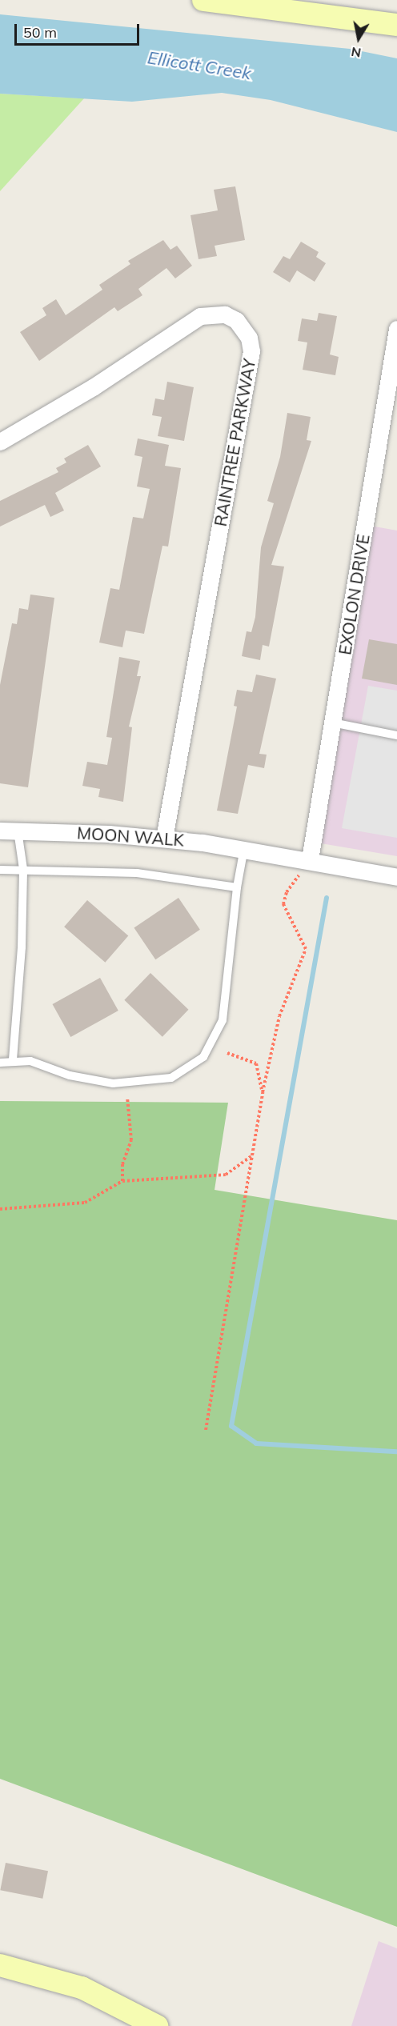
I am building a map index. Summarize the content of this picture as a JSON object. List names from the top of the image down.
{
  "streets": {
    "street": ["RAINTREE PARKWAY", "EXOLON DRIVE", "MOON WALK"]
  },
  "crossings": [
    ["RAINTREE PARKWAY", "MOON WALK"],
    ["EXOLON DRIVE", "MOON WALK"]
  ],
  "water": ["Ellicott Creek"],
  "scale_bar": "50 m",
  "north": "bottom"
}
